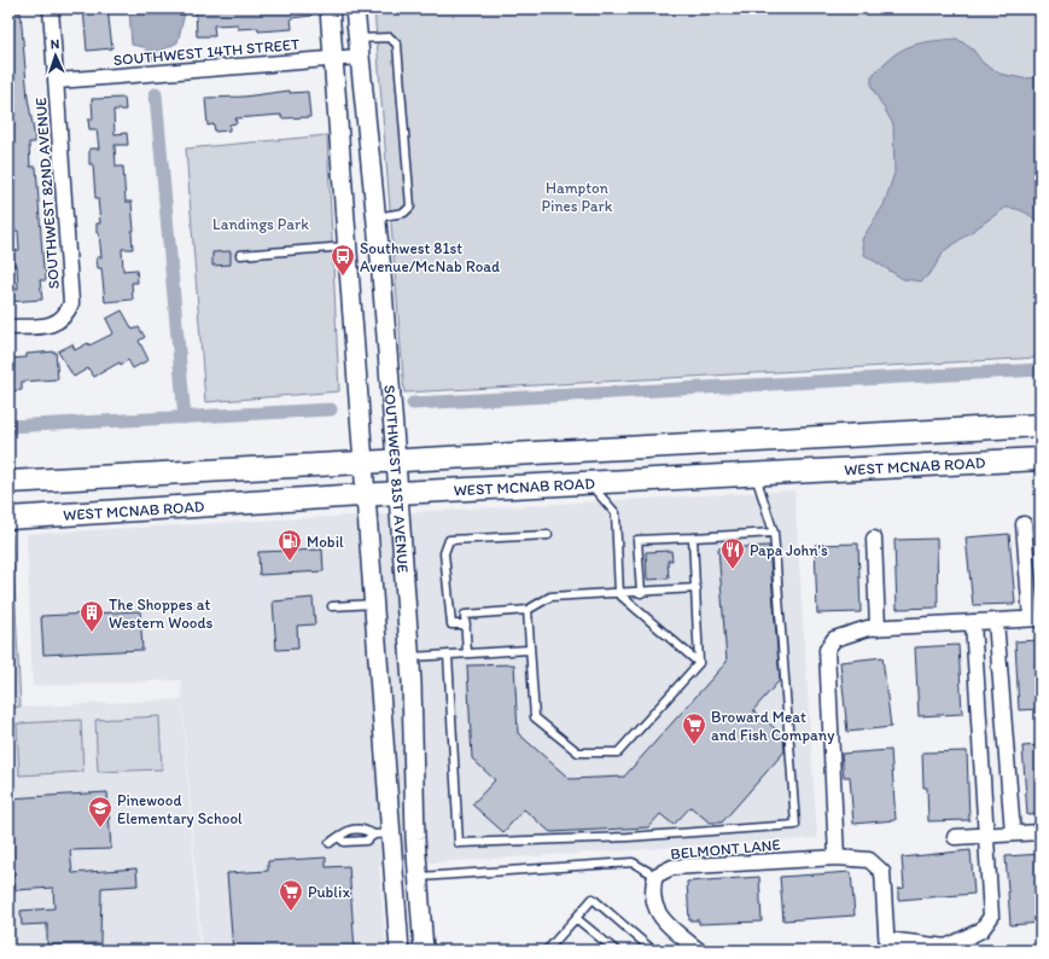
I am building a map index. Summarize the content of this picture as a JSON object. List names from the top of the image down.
{
  "streets": {
    "main road": ["WEST MCNAB ROAD"],
    "street": [
      "SOUTHWEST 14TH STREET",
      "SOUTHWEST 82ND AVENUE",
      "SOUTHWEST 81ST AVENUE",
      "BELMONT LANE"
    ]
  },
  "crossings": [
    ["SOUTHWEST 14TH STREET", "SOUTHWEST 82ND AVENUE"],
    ["SOUTHWEST 14TH STREET", "SOUTHWEST 81ST AVENUE"],
    ["WEST MCNAB ROAD", "SOUTHWEST 81ST AVENUE"]
  ],
  "parks": ["Hampton Pines Park", "Landings Park"],
  "places": {
    "bus stop": ["Southwest 81st Avenue/McNab Road"],
    "fuel station": ["Mobil"],
    "restaurant": ["Papa John's"],
    "building": ["The Shoppes at Western Woods"],
    "supermarket": ["Broward Meat and Fish Company", "Publix"],
    "school or university": ["Pinewood Elementary School"]
  },
  "north": "top"
}
